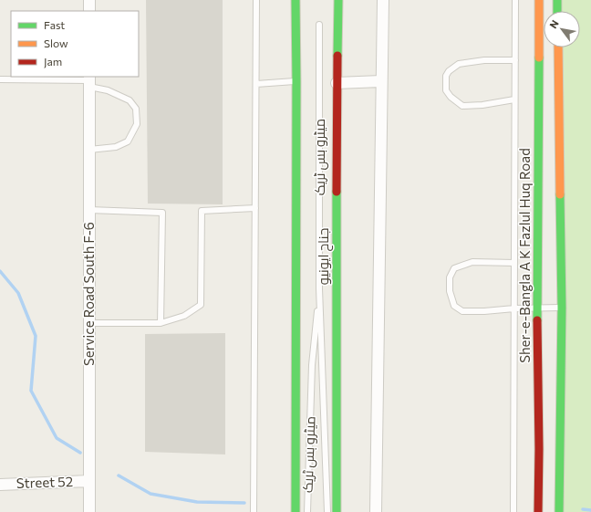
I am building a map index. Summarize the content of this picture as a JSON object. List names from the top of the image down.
{
  "streets": {
    "main road": ["Sher-e-Bangla A K Fazlul Huq Road", "جناح ایونیو"],
    "street": ["Service Road South F-6", "Street 52"],
    "lane": ["میٹرو بس ٹریک"]
  },
  "crossings": [
    ["Service Road South F-6", "Street 52"]
  ],
  "legend": ["Fast", "Slow", "Jam"],
  "north": "top left"
}
